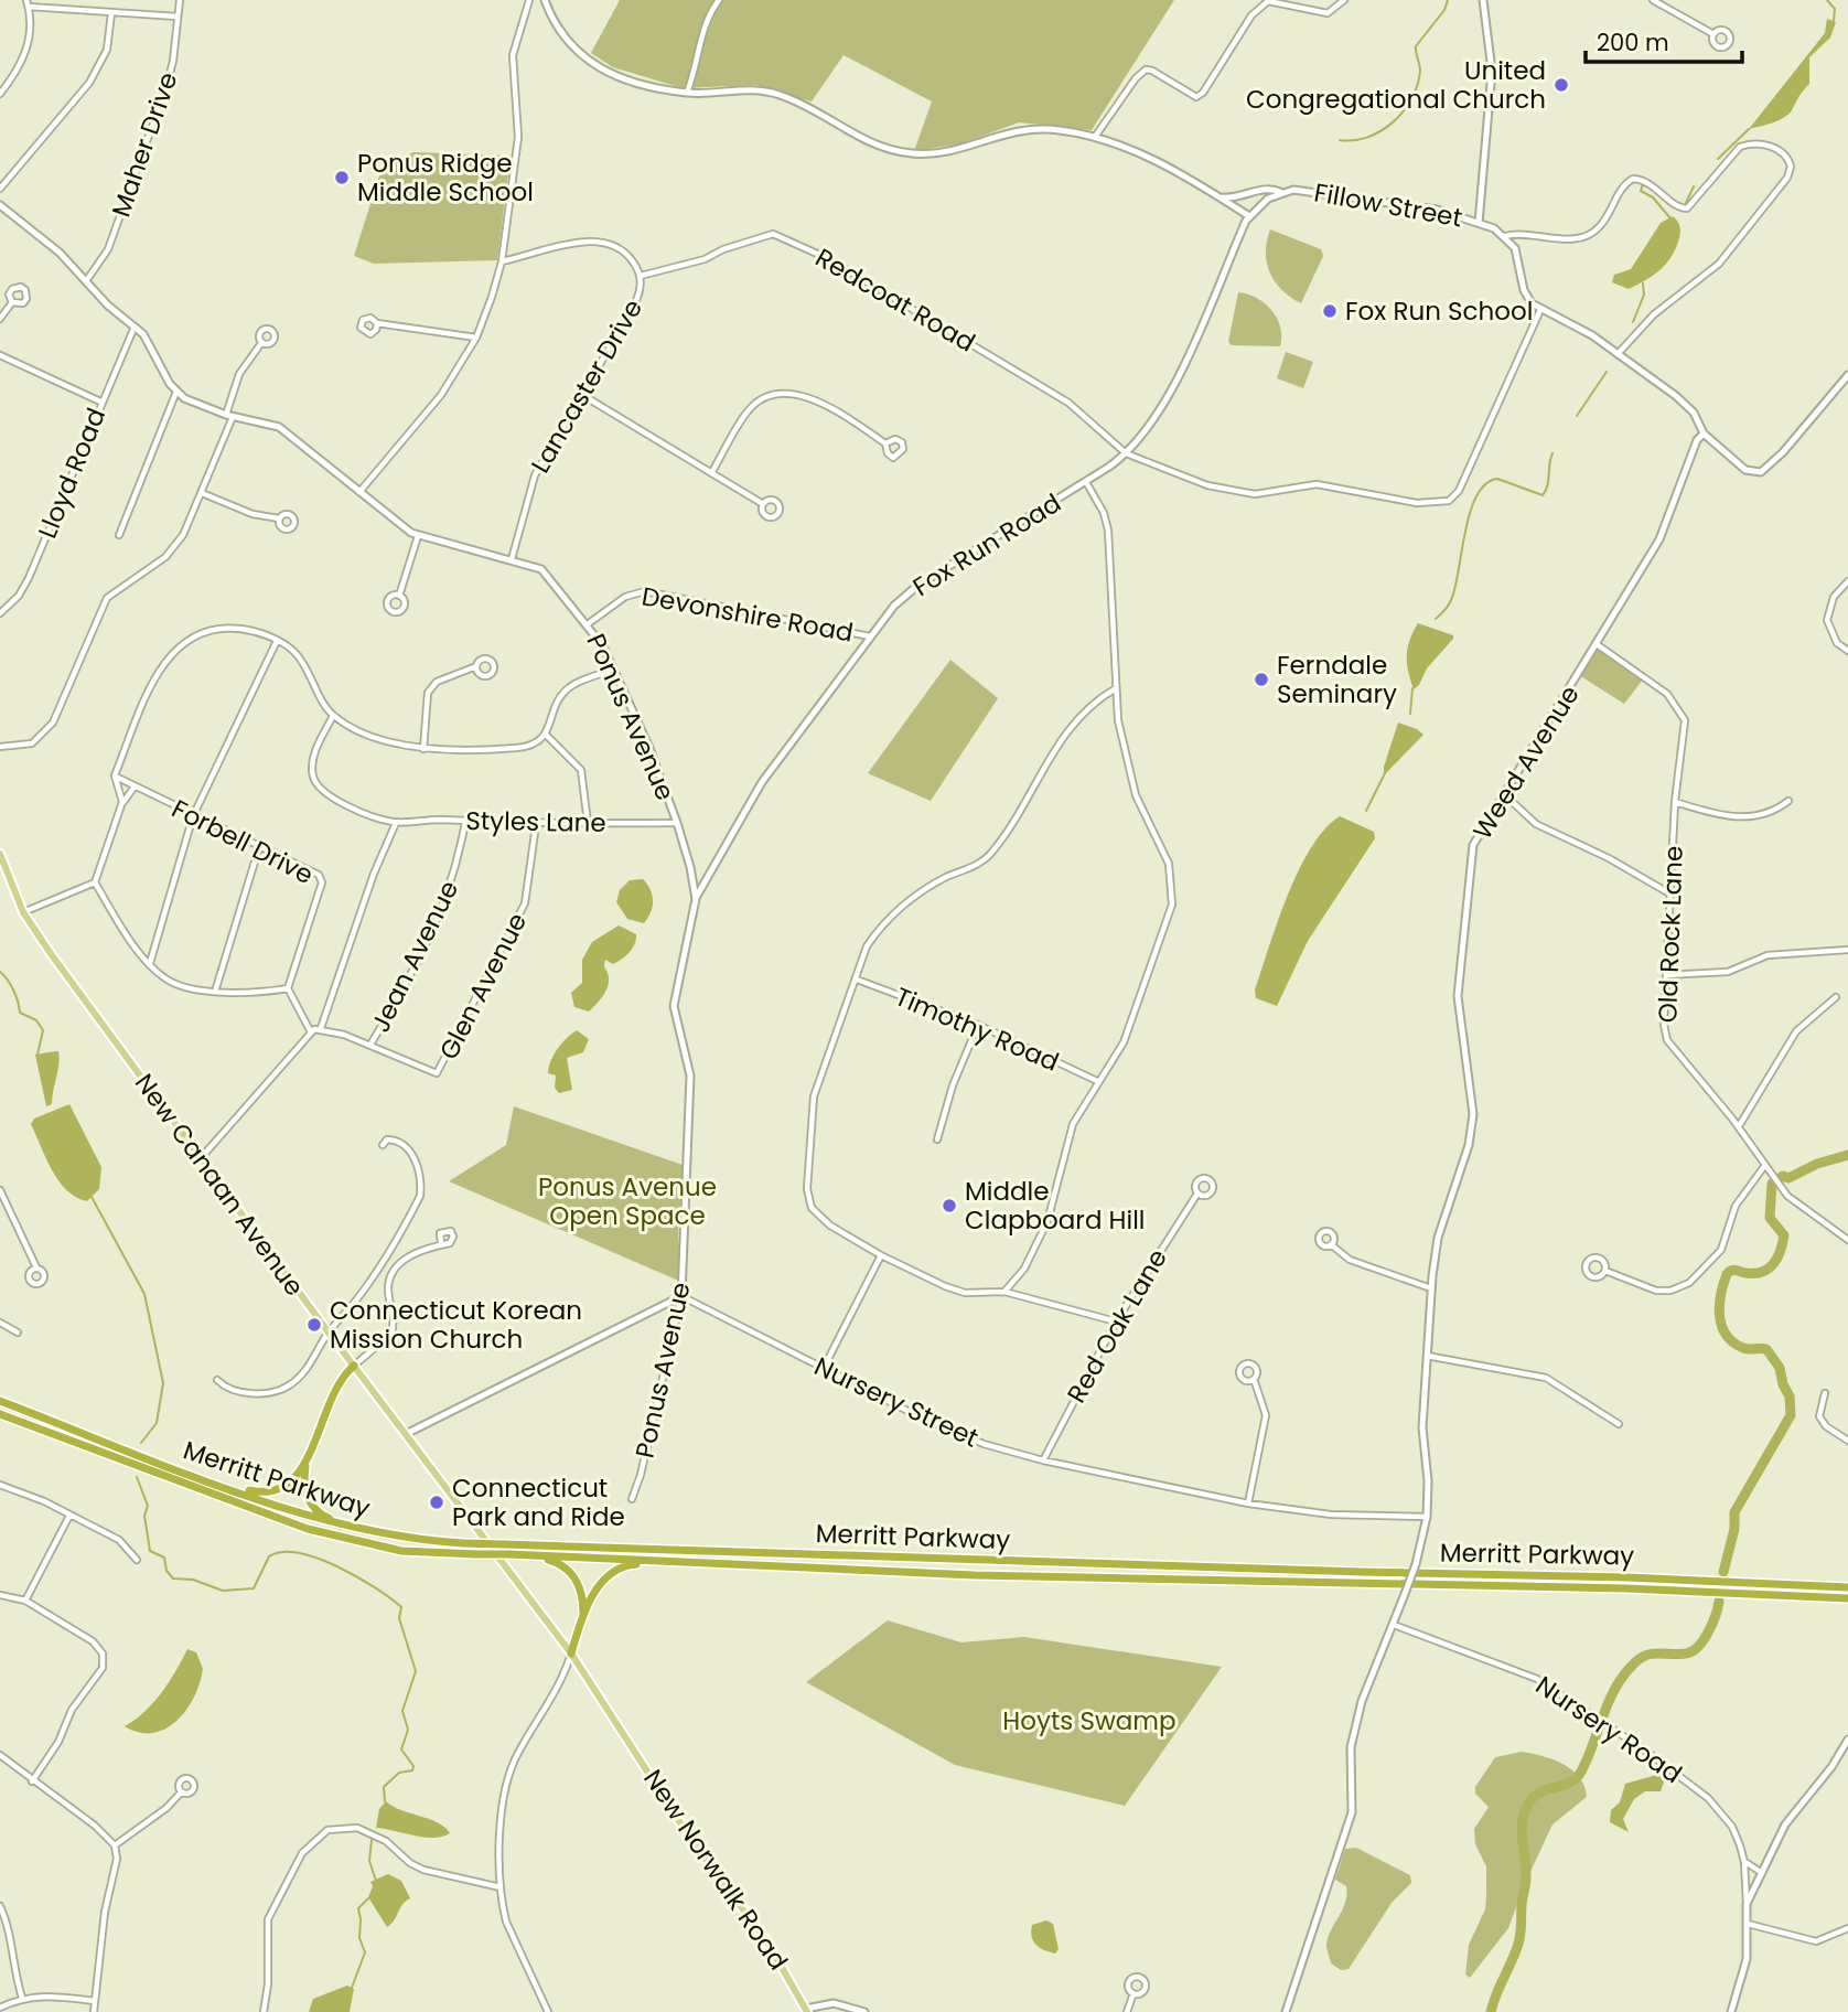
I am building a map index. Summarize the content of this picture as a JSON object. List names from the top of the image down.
{
  "streets": {
    "highway": ["Merritt Parkway"],
    "main road": ["New Canaan Avenue", "New Norwalk Road"],
    "street": [
      "Maher Drive",
      "Fillow Street",
      "Redcoat Road",
      "Lancaster Drive",
      "Lloyd Road",
      "Fox Run Road",
      "Devonshire Road",
      "Ponus Avenue",
      "Weed Avenue",
      "Styles Lane",
      "Forbell Drive",
      "Old Rock Lane",
      "Jean Avenue",
      "Glen Avenue",
      "Timothy Road",
      "Red Oak Lane",
      "Nursery Street",
      "Nursery Road"
    ]
  },
  "crossings": [
    ["Fillow Street", "Fox Run Road"],
    ["Redcoat Road", "Lancaster Drive"],
    ["Redcoat Road", "Fox Run Road"],
    ["Lancaster Drive", "Ponus Avenue"],
    ["Fox Run Road", "Devonshire Road"],
    ["Fox Run Road", "Ponus Avenue"],
    ["Devonshire Road", "Ponus Avenue"],
    ["Ponus Avenue", "Styles Lane"],
    ["Ponus Avenue", "Nursery Street"],
    ["Weed Avenue", "Old Rock Lane"],
    ["Weed Avenue", "Nursery Street"],
    ["Weed Avenue", "Nursery Road"],
    ["Styles Lane", "Jean Avenue"],
    ["Styles Lane", "Glen Avenue"],
    ["Jean Avenue", "Glen Avenue"],
    ["New Canaan Avenue", "New Norwalk Road"],
    ["Red Oak Lane", "Nursery Street"]
  ],
  "parks": ["Ponus Avenue Open Space", "Hoyts Swamp"],
  "places": [
    "United Congregational Church",
    "Ponus Ridge Middle School",
    "Fox Run School",
    "Ferndale Seminary",
    "Middle Clapboard Hill",
    "Connecticut Korean Mission Church",
    "Connecticut Park and Ride"
  ],
  "scale_bar": "200 m"
}
